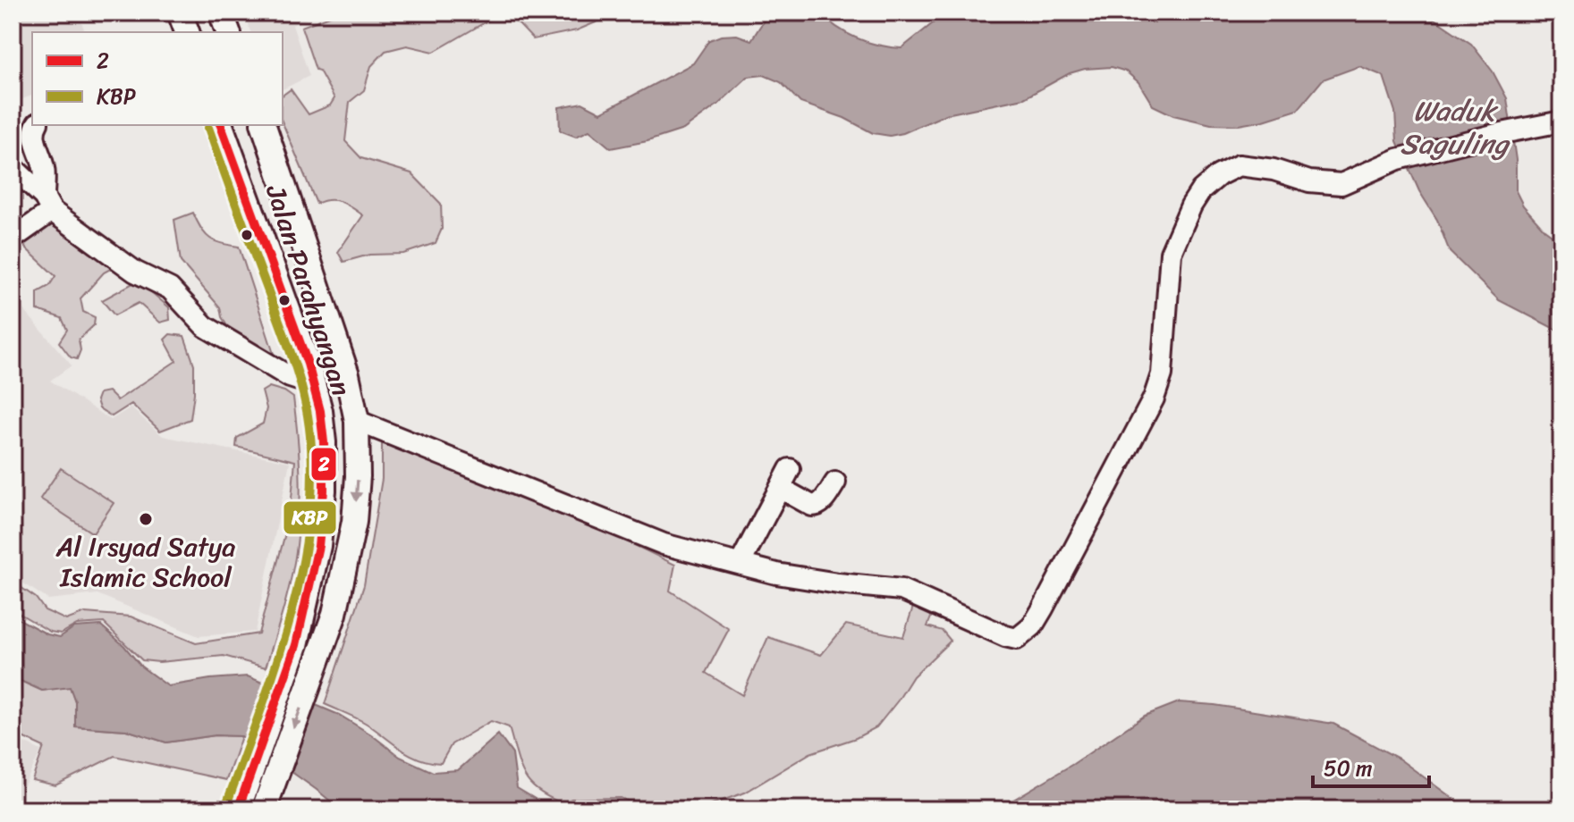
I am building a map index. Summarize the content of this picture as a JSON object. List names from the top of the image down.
{
  "streets": {
    "main road": ["Jalan Parahyangan"]
  },
  "water": ["Waduk Saguling"],
  "places": ["Al Irsyad Satya Islamic School"],
  "lines": ["transit line 2", "transit line KBP"],
  "legend": ["2", "KBP"],
  "scale_bar": "50 m"
}
